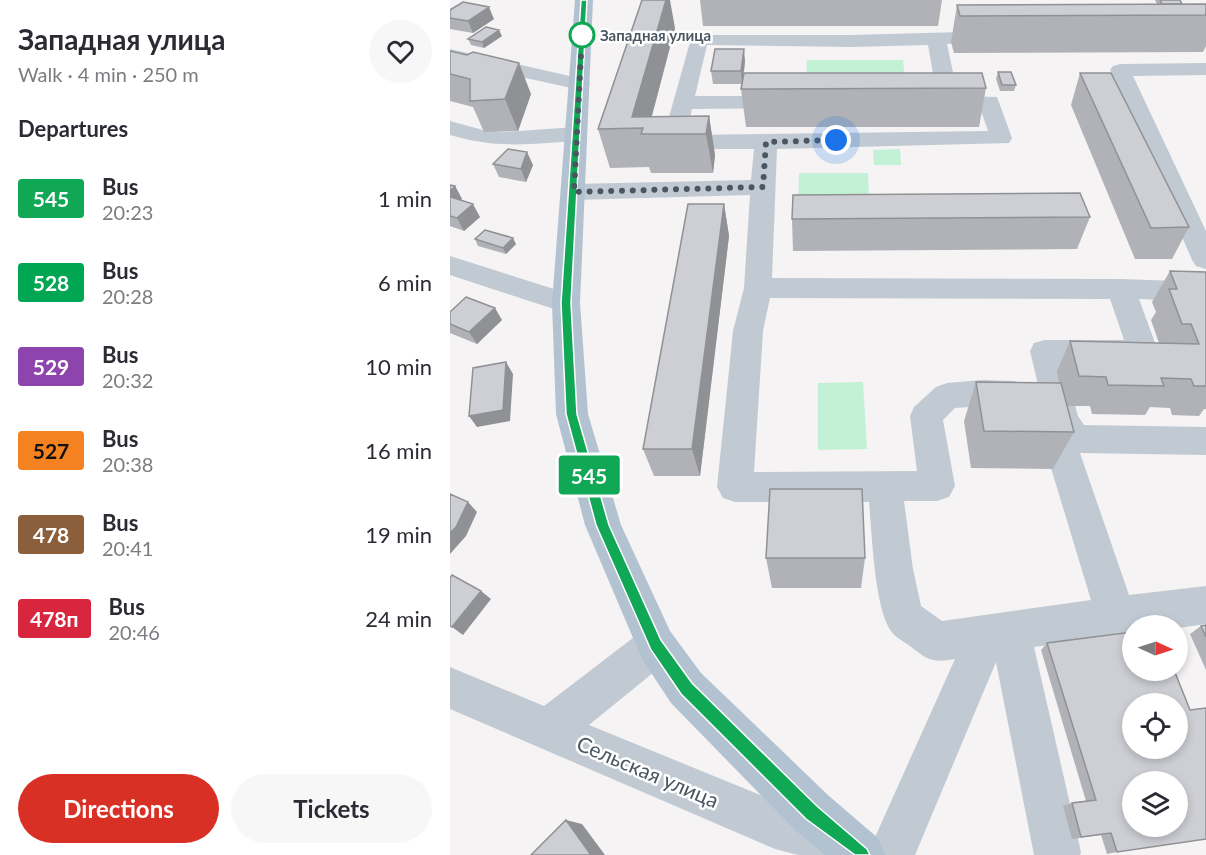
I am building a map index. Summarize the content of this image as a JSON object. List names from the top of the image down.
{
  "streets": {
    "street": ["Сельская улица"]
  },
  "places": ["Западная улица"],
  "lines": ["bus line 545"],
  "north": "right",
  "page": {
    "heading": [
      ["Западная улица", "Walk · 4 min · 250 m"],
      "Departures"
    ],
    "on_map": "545",
    "list": [
      {
        "mark": "545",
        "name": "Bus",
        "note": "20:23",
        "value": "1 min"
      },
      {
        "mark": "528",
        "name": "Bus",
        "note": "20:28",
        "value": "6 min"
      },
      {
        "mark": "529",
        "name": "Bus",
        "note": "20:32",
        "value": "10 min"
      },
      {
        "mark": "527",
        "name": "Bus",
        "note": "20:38",
        "value": "16 min"
      },
      {
        "mark": "478",
        "name": "Bus",
        "note": "20:41",
        "value": "19 min"
      },
      {
        "mark": "478п",
        "name": "Bus",
        "note": "20:46",
        "value": "24 min"
      }
    ],
    "buttons": ["Directions", "Tickets"]
  }
}
